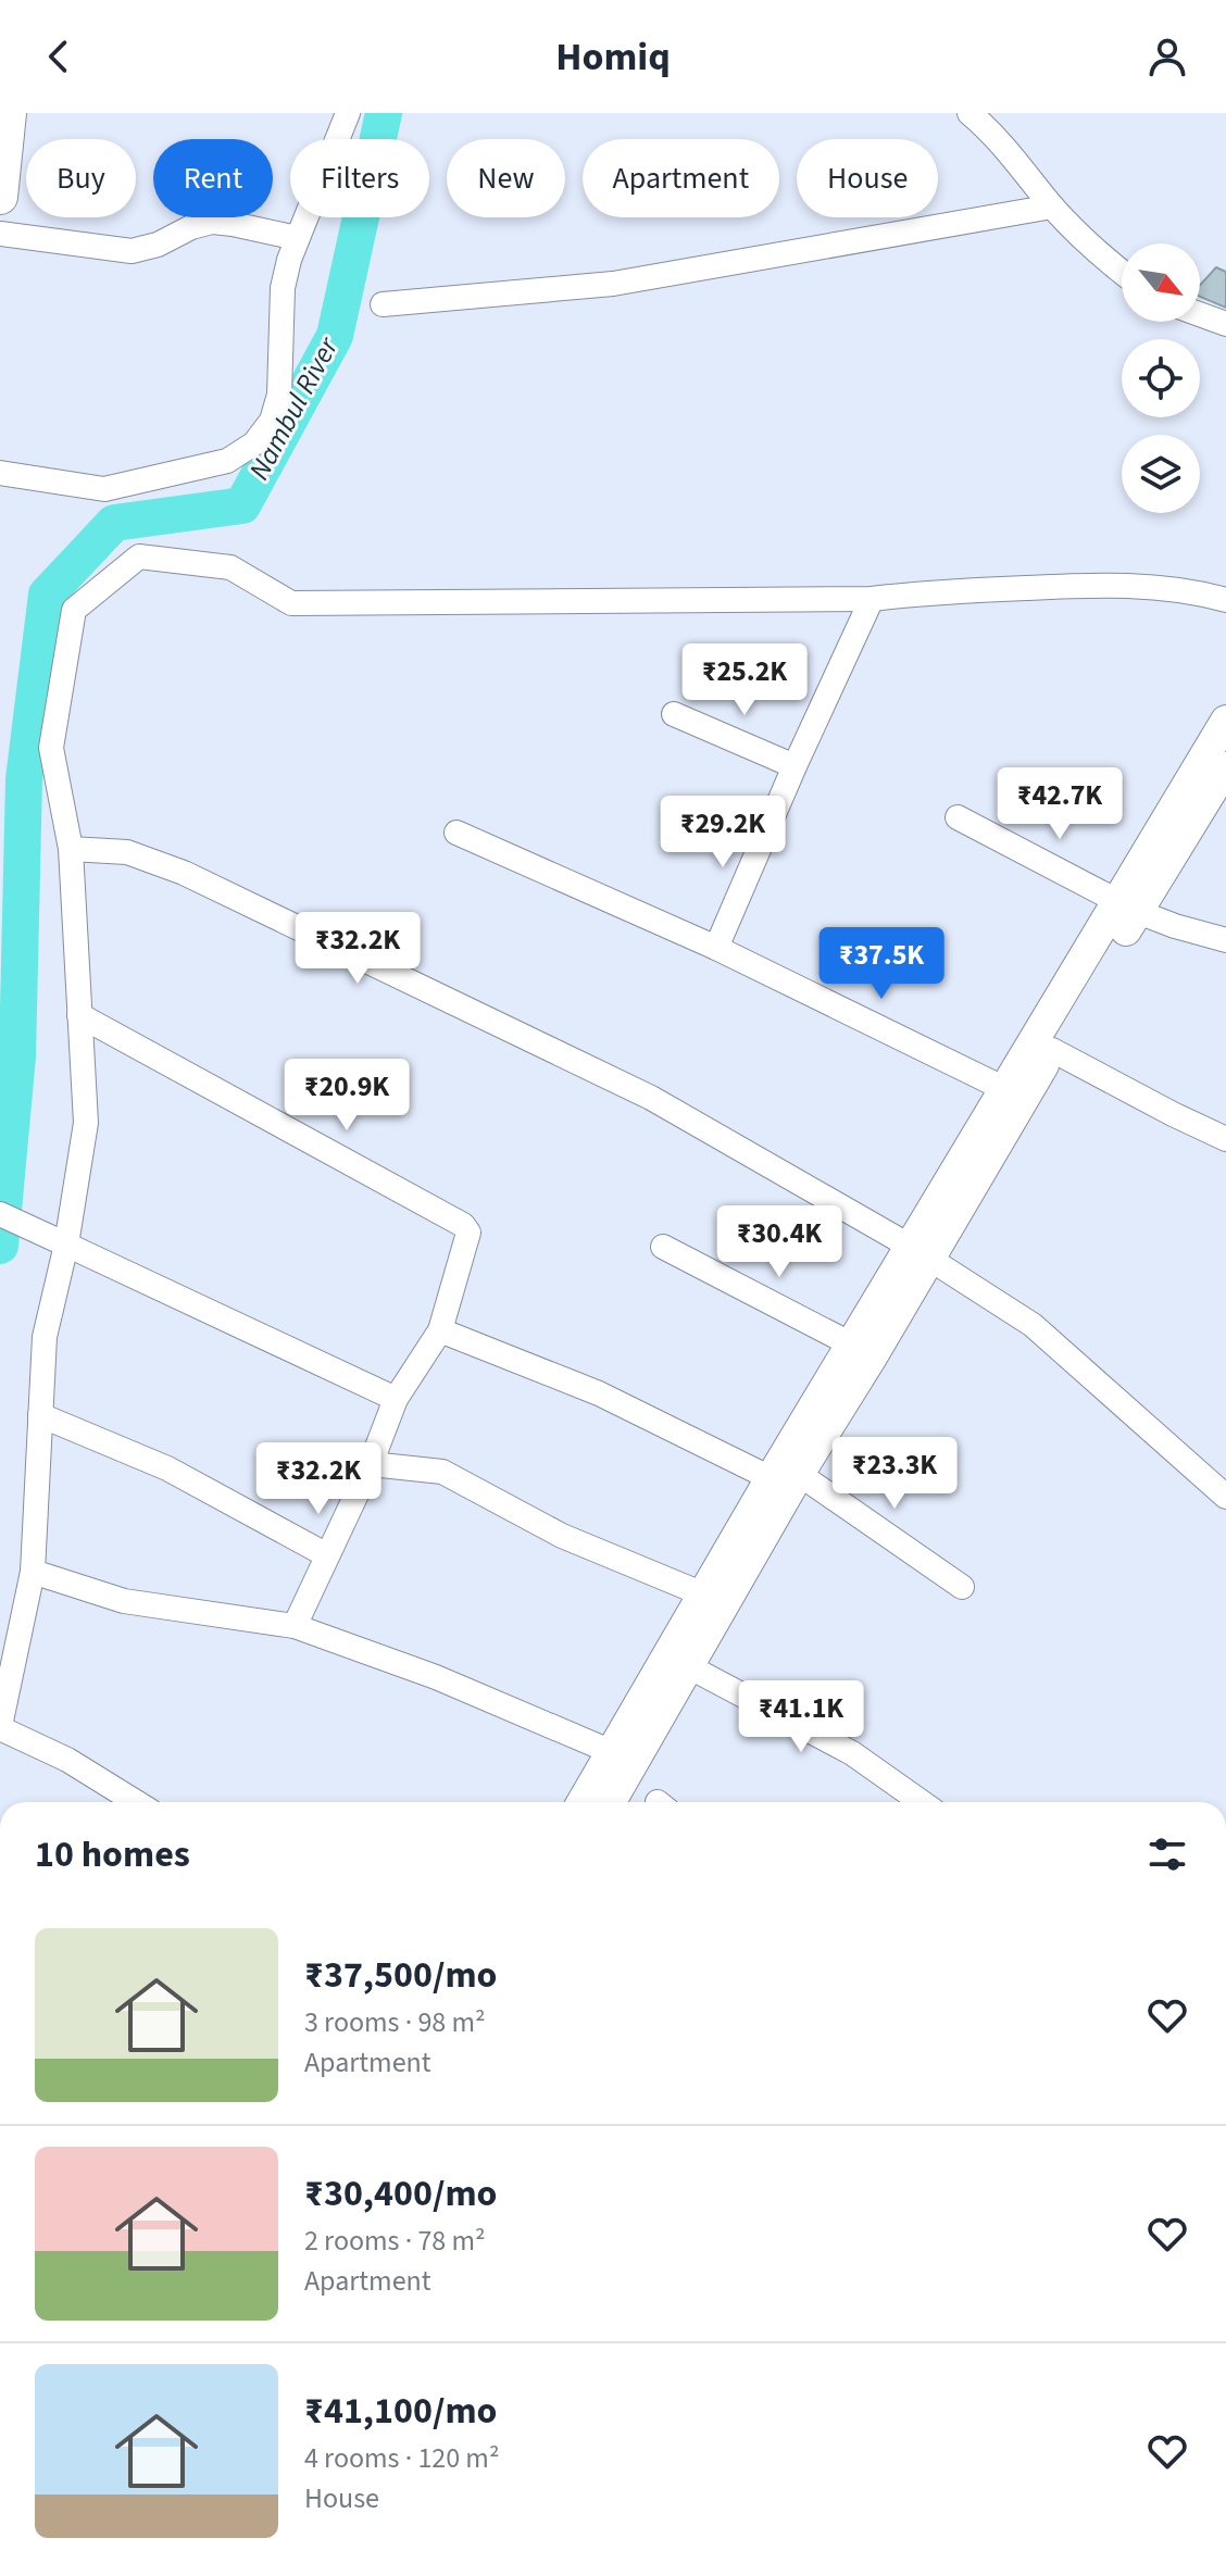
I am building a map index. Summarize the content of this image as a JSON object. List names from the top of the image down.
{
  "water": ["Nambul River"],
  "north": "bottom right",
  "page": {
    "header": "Homiq",
    "chip": [
      "Buy",
      "Rent",
      "Filters",
      "New",
      "Apartment",
      "House"
    ],
    "price": [
      "₹25.2K",
      "₹42.7K",
      "₹29.2K",
      "₹32.2K",
      "₹37.5K",
      "₹20.9K",
      "₹30.4K",
      "₹23.3K",
      "₹32.2K",
      "₹41.1K"
    ],
    "heading": "10 homes",
    "list": [
      {
        "name": "₹37,500/mo",
        "note": "3 rooms · 98 m² · Apartment"
      },
      {
        "name": "₹30,400/mo",
        "note": "2 rooms · 78 m² · Apartment"
      },
      {
        "name": "₹41,100/mo",
        "note": "4 rooms · 120 m² · House"
      }
    ]
  }
}
